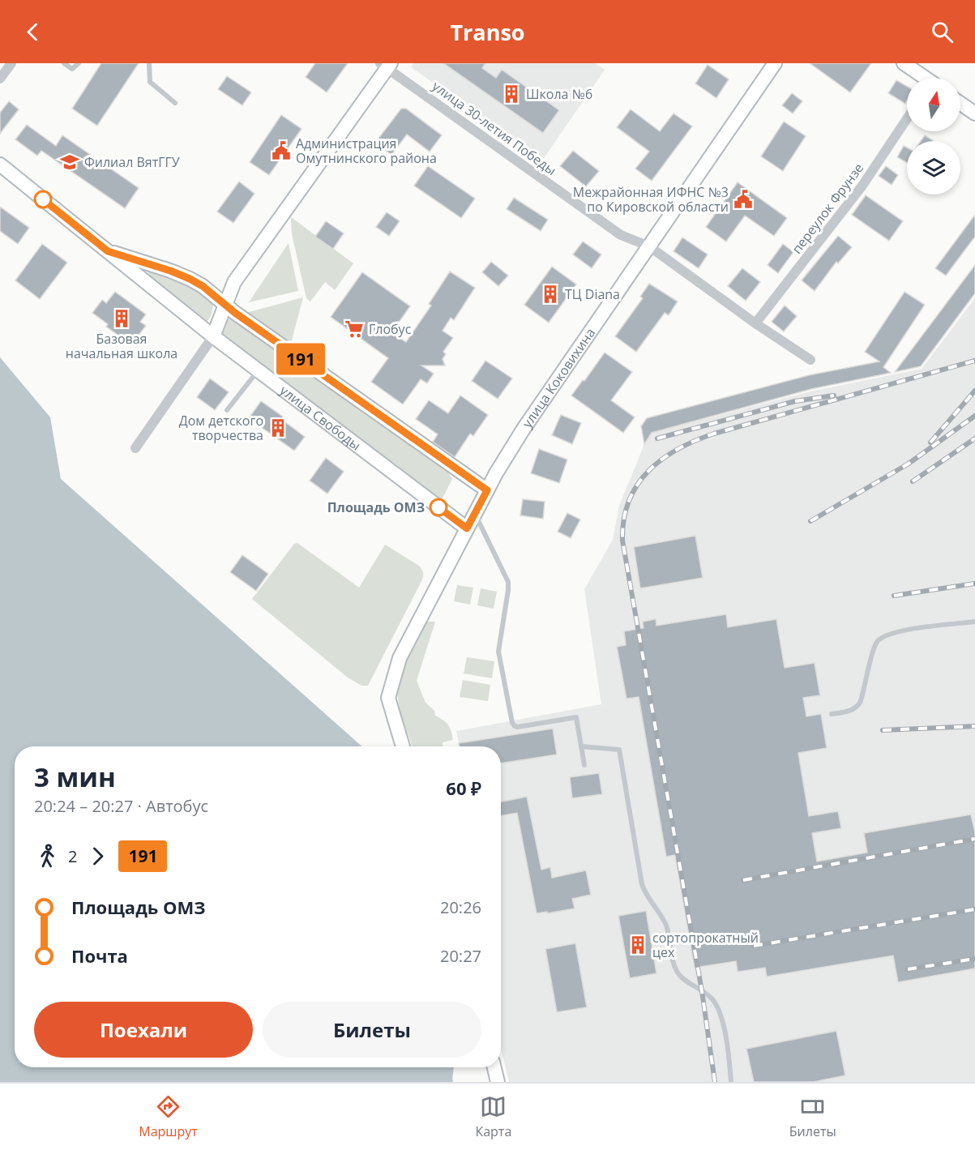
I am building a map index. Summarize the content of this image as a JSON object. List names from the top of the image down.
{
  "streets": {
    "main road": ["улица Коковихина", "улица Свободы"],
    "street": ["улица 30-летия Победы", "переулок Фрунзе"]
  },
  "crossings": [
    ["улица 30-летия Победы", "переулок Фрунзе"],
    ["улица 30-летия Победы", "улица Коковихина"],
    ["улица Коковихина", "улица Свободы"]
  ],
  "places": {
    "building": [
      "Школа №6",
      "ТЦ Diana",
      "Базовая начальная школа",
      "Дом детского творчества",
      "сортопрокатный цех"
    ],
    "public building": ["Администрация Омутнинского района", "Межрайонная ИФНС №3 по Кировской области"],
    "school or university": ["Филиал ВятГГУ"],
    "supermarket": ["Глобус"],
    "other": ["Площадь ОМЗ"]
  },
  "lines": ["bus line 191"],
  "north": "top",
  "page": {
    "header": "Transo",
    "on_map": "191",
    "heading": ["3 мин", "20:24 – 20:27 · Автобус", "60 ₽"],
    "legs": ["2", "191"],
    "list": [
      {
        "name": "Площадь ОМЗ",
        "value": "20:26"
      },
      {
        "name": "Почта",
        "value": "20:27"
      }
    ],
    "buttons": ["Поехали", "Билеты"],
    "tabs": ["Маршрут", "Карта", "Билеты"]
  }
}
